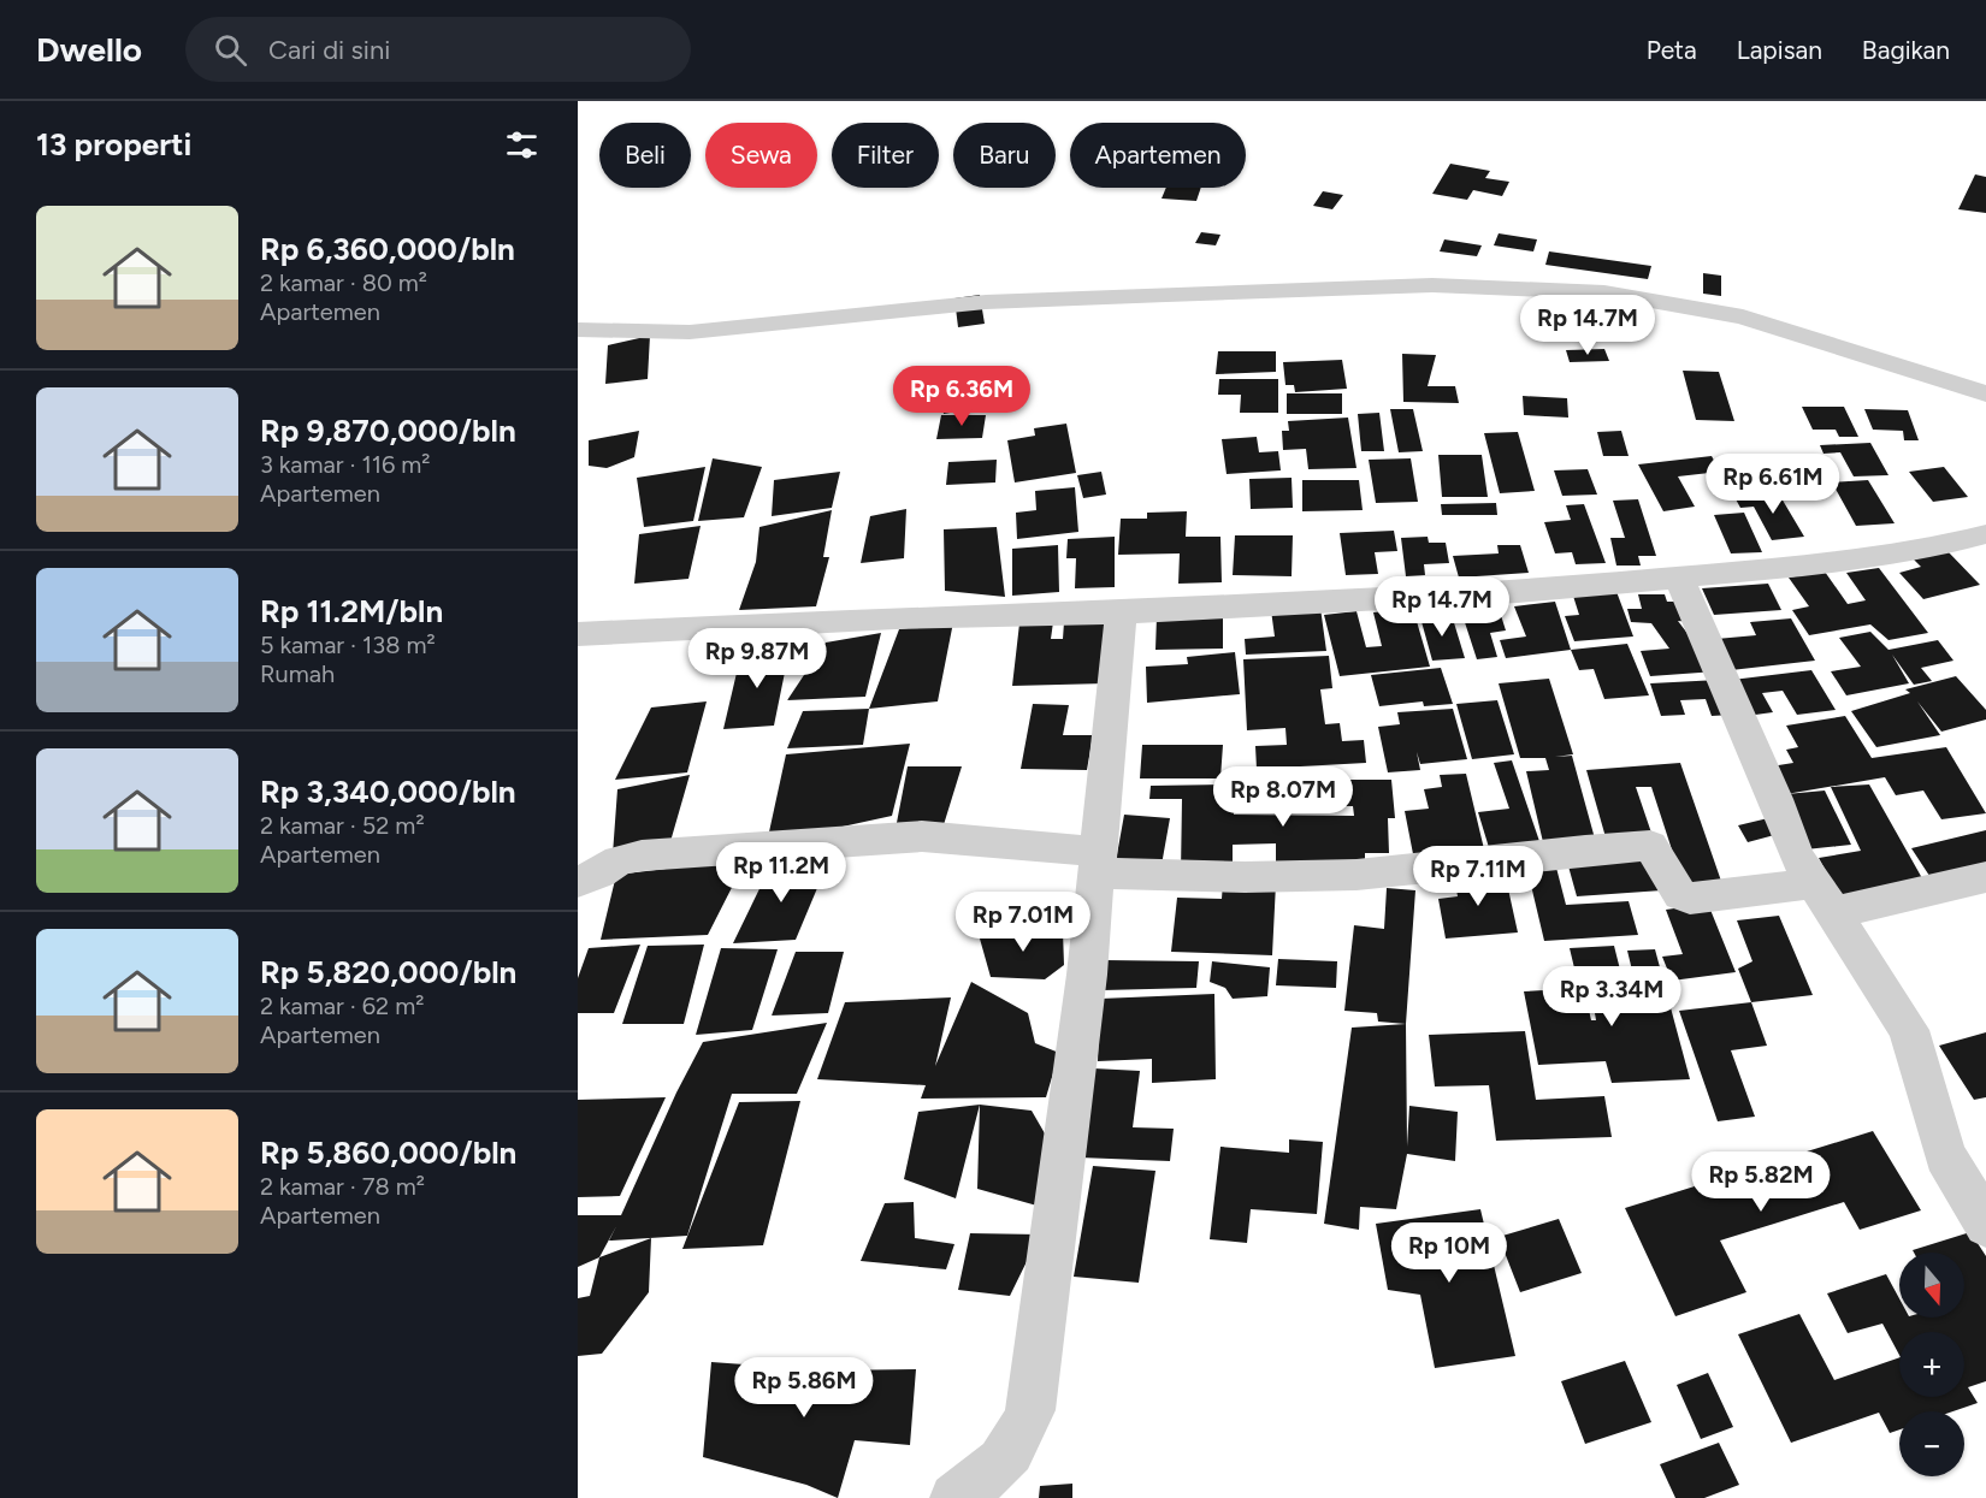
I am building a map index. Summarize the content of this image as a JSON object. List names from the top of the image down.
{
  "north": "bottom",
  "page": {
    "header": "Dwello",
    "search": "Cari di sini",
    "nav": ["Peta", "Lapisan", "Bagikan"],
    "heading": "13 properti",
    "chip": [
      "Beli",
      "Sewa",
      "Filter",
      "Baru",
      "Apartemen"
    ],
    "list": [
      {
        "name": "Rp 6,360,000/bln",
        "note": "2 kamar · 80 m² · Apartemen"
      },
      {
        "name": "Rp 9,870,000/bln",
        "note": "3 kamar · 116 m² · Apartemen"
      },
      {
        "name": "Rp 11.2M/bln",
        "note": "5 kamar · 138 m² · Rumah"
      },
      {
        "name": "Rp 3,340,000/bln",
        "note": "2 kamar · 52 m² · Apartemen"
      },
      {
        "name": "Rp 5,820,000/bln",
        "note": "2 kamar · 62 m² · Apartemen"
      },
      {
        "name": "Rp 5,860,000/bln",
        "note": "2 kamar · 78 m² · Apartemen"
      }
    ],
    "price": [
      "Rp 14.7M",
      "Rp 6.36M",
      "Rp 6.61M",
      "Rp 14.7M",
      "Rp 9.87M",
      "Rp 8.07M",
      "Rp 11.2M",
      "Rp 7.11M",
      "Rp 7.01M",
      "Rp 3.34M",
      "Rp 5.82M",
      "Rp 10M",
      "Rp 5.86M"
    ],
    "map_buttons": ["+", "−"]
  }
}
